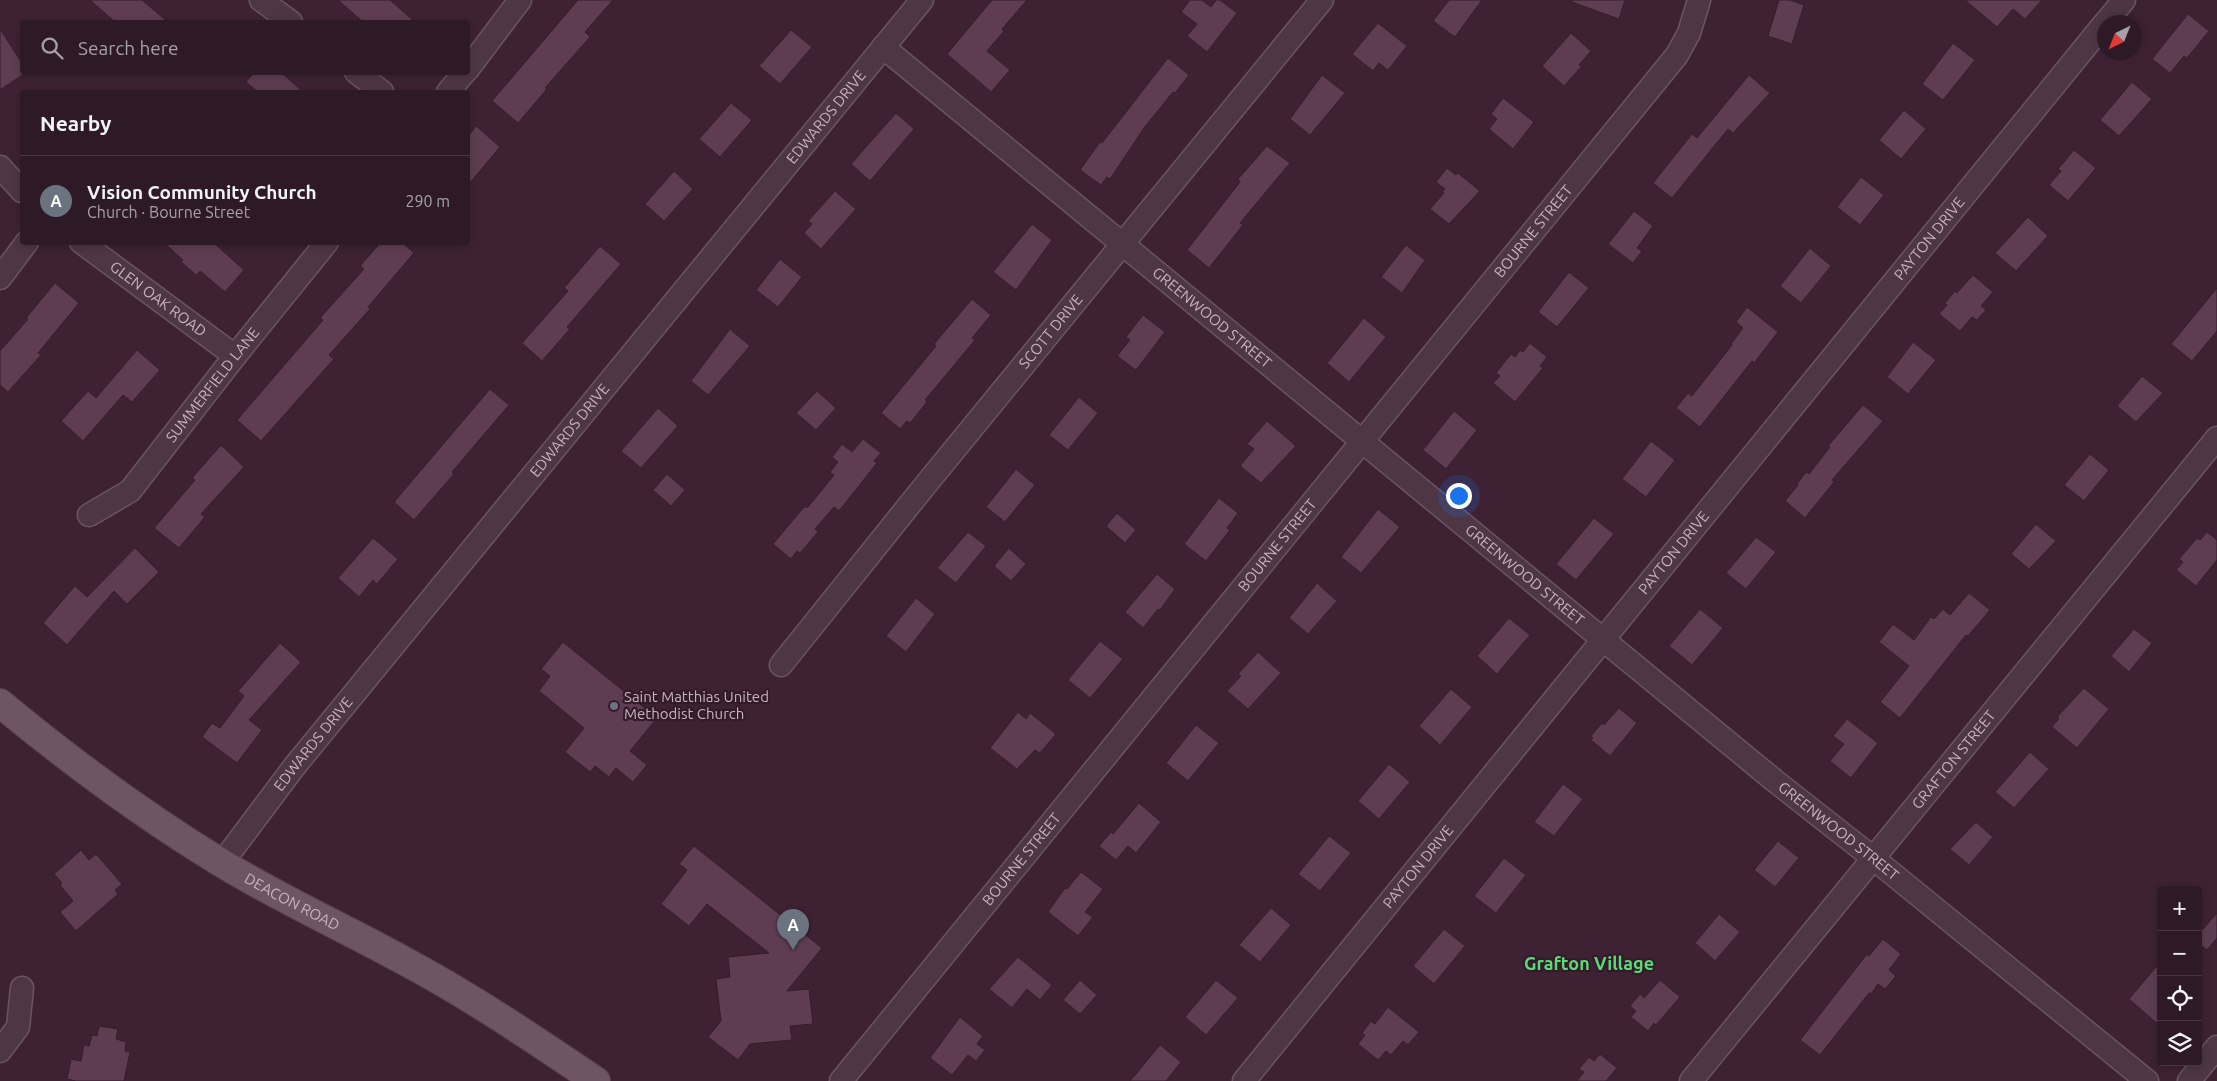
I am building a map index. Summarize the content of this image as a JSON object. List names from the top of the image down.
{
  "streets": {
    "main road": ["DEACON ROAD"],
    "street": [
      "EDWARDS DRIVE",
      "BOURNE STREET",
      "PAYTON DRIVE",
      "GLEN OAK ROAD",
      "GREENWOOD STREET",
      "SCOTT DRIVE",
      "SUMMERFIELD LANE",
      "GRAFTON STREET"
    ]
  },
  "crossings": [
    ["EDWARDS DRIVE", "GREENWOOD STREET"],
    ["EDWARDS DRIVE", "DEACON ROAD"],
    ["BOURNE STREET", "GREENWOOD STREET"],
    ["PAYTON DRIVE", "GREENWOOD STREET"],
    ["GLEN OAK ROAD", "SUMMERFIELD LANE"],
    ["GREENWOOD STREET", "SCOTT DRIVE"],
    ["GREENWOOD STREET", "GRAFTON STREET"]
  ],
  "districts": ["Grafton Village"],
  "places": ["Saint Matthias United Methodist Church"],
  "north": "bottom left",
  "page": {
    "search": "Search here",
    "heading": "Nearby",
    "list": [
      {
        "mark": "A",
        "name": "Vision Community Church",
        "note": "Church · Bourne Street",
        "value": "290 m"
      }
    ],
    "map_buttons": ["+", "−"],
    "pins": "A"
  }
}
